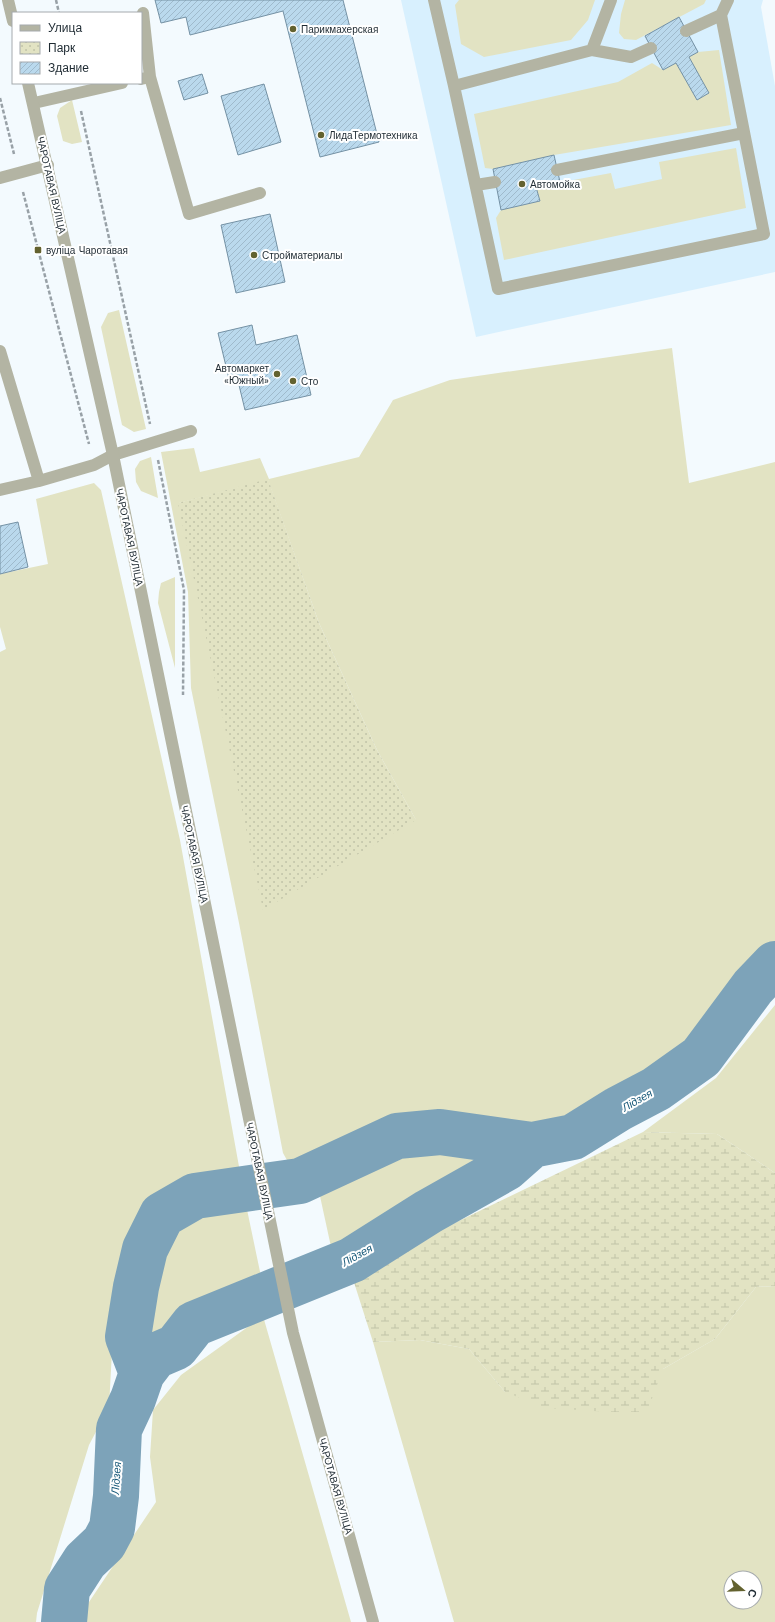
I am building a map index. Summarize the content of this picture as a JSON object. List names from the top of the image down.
{
  "streets": {
    "street": ["ЧАРОТАВАЯ ВУЛІЦА"]
  },
  "water": ["Лідзея"],
  "places": {
    "other": [
      "Парикмахерская",
      "ЛидаТермотехника",
      "Автомойка",
      "Стройматериалы",
      "Автомаркет «Южный»",
      "Сто"
    ],
    "transit": ["вуліца Чаротавая"]
  },
  "legend": ["Улица", "Парк", "Здание"],
  "north": "right"
}
